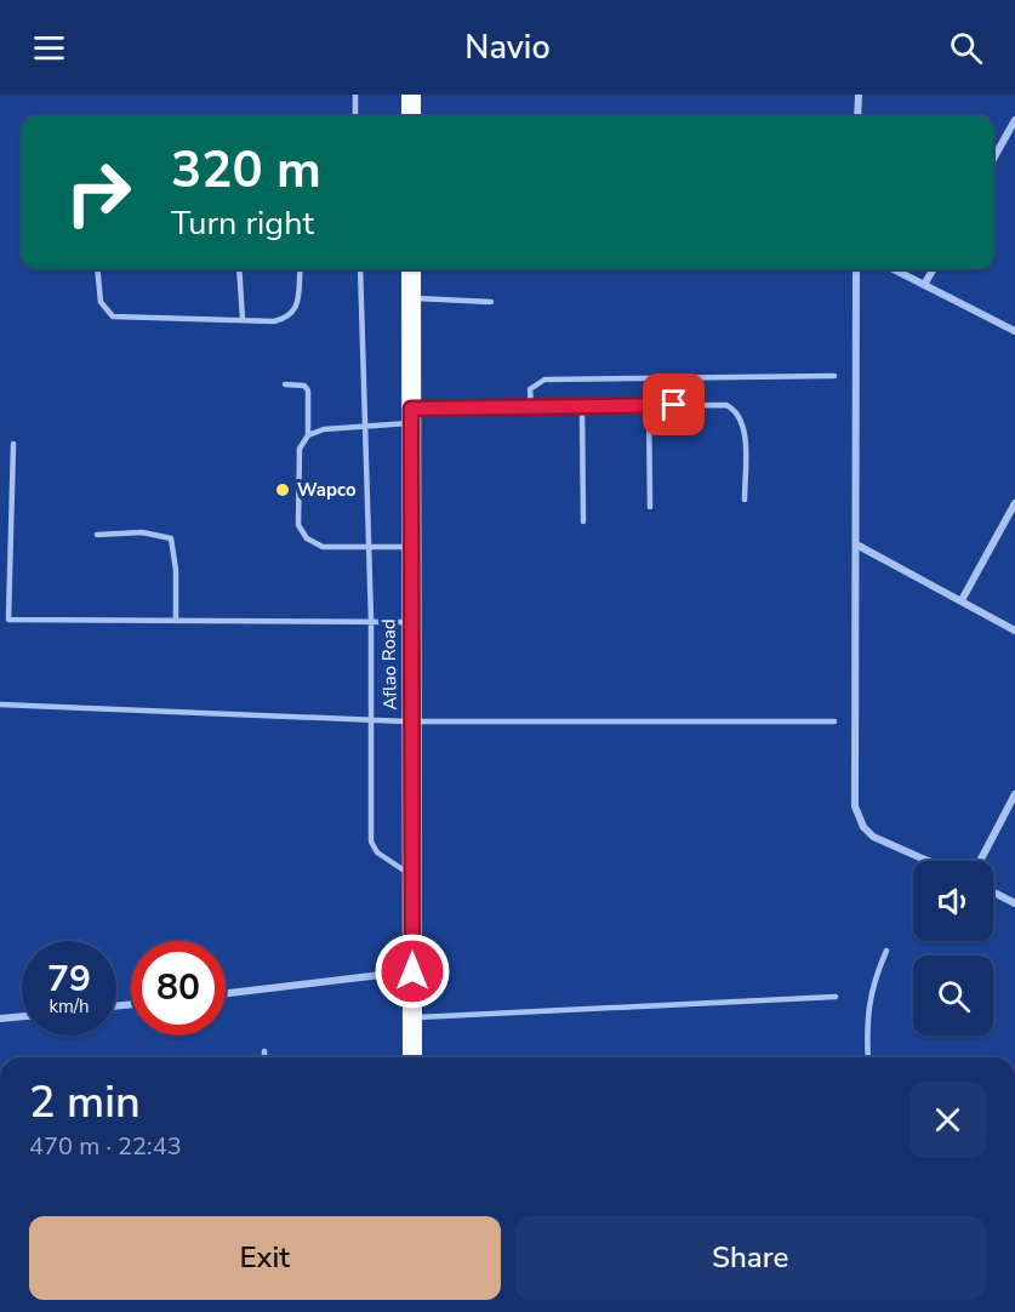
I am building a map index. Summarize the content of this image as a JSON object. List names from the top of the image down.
{
  "streets": {
    "highway": ["Aflao Road"]
  },
  "places": ["Wapco"],
  "page": {
    "header": "Navio",
    "turn": ["320 m", "Turn right"],
    "speed": "79 km/h",
    "limit": "80",
    "heading": ["2 min", "470 m · 22:43"],
    "buttons": ["Exit", "Share"]
  }
}
